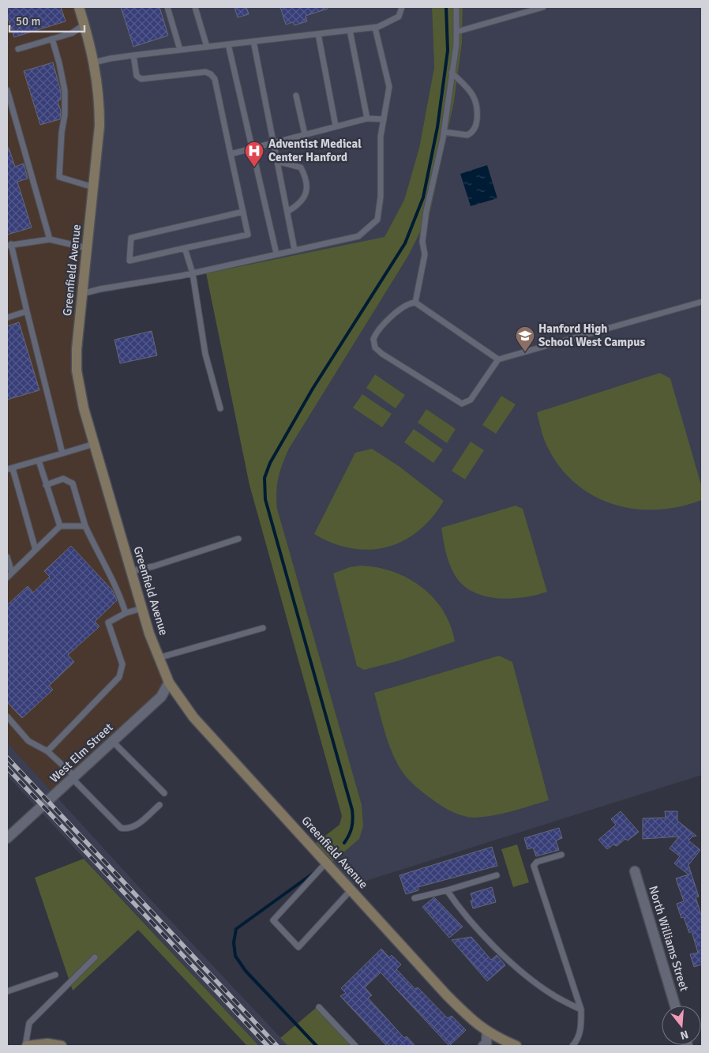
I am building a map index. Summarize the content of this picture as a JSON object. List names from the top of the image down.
{
  "streets": {
    "street": ["Greenfield Avenue", "West Elm Street", "North Williams Street"]
  },
  "crossings": [
    ["Greenfield Avenue", "West Elm Street"]
  ],
  "places": {
    "hospital": ["Adventist Medical Center Hanford"],
    "school or university": ["Hanford High School West Campus"]
  },
  "scale_bar": "50 m",
  "north": "bottom"
}
